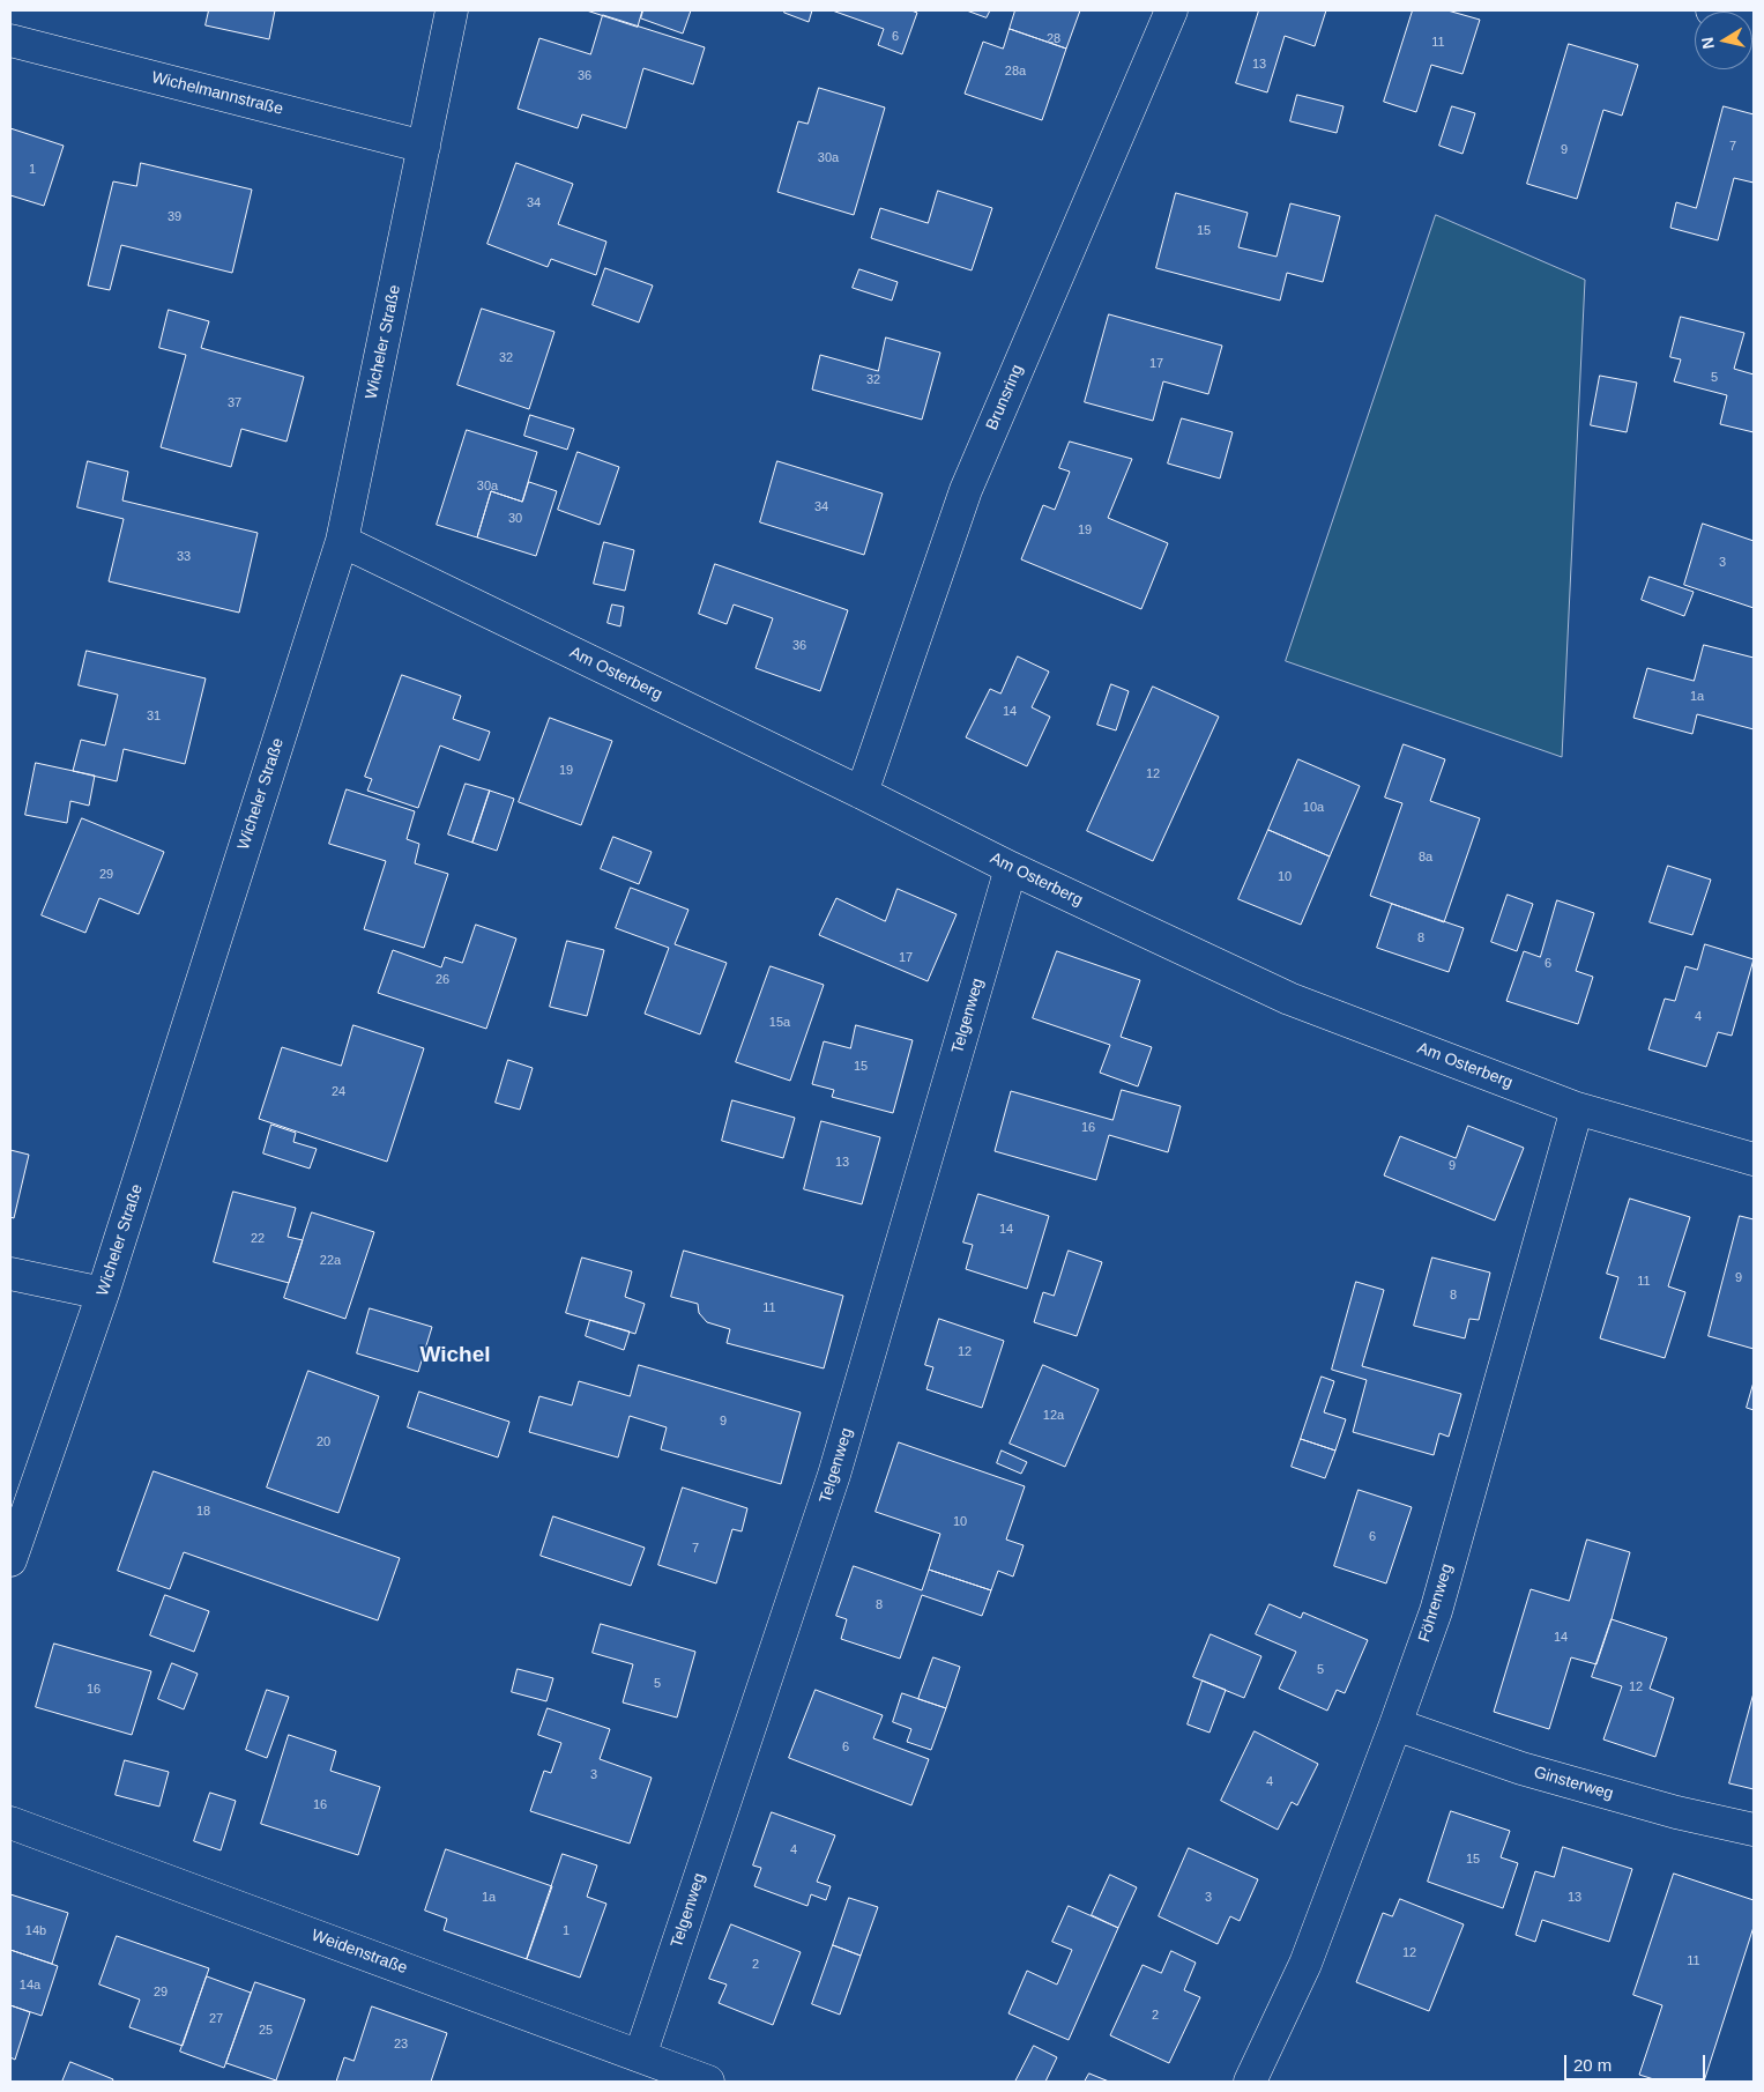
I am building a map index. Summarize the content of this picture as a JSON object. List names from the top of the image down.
{
  "streets": {
    "street": [
      "Wichelmannstraße",
      "Wicheler Straße",
      "Brunsring",
      "Am Osterberg",
      "Telgenweg",
      "Föhrenweg",
      "Ginsterweg",
      "Weidenstraße"
    ]
  },
  "crossings": [
    ["Wichelmannstraße", "Wicheler Straße"],
    ["Wicheler Straße", "Am Osterberg"],
    ["Brunsring", "Am Osterberg"],
    ["Am Osterberg", "Telgenweg"],
    ["Am Osterberg", "Föhrenweg"],
    ["Telgenweg", "Weidenstraße"],
    ["Föhrenweg", "Ginsterweg"]
  ],
  "districts": ["Wichel"],
  "house_numbers": [
    "6",
    "28",
    "11",
    "13",
    "28a",
    "36",
    "7",
    "9",
    "30a",
    "1",
    "34",
    "39",
    "15",
    "32",
    "17",
    "5",
    "32",
    "37",
    "30a",
    "34",
    "30",
    "19",
    "33",
    "3",
    "36",
    "1a",
    "14",
    "31",
    "19",
    "12",
    "10a",
    "8a",
    "29",
    "10",
    "8",
    "17",
    "6",
    "26",
    "4",
    "15a",
    "15",
    "24",
    "16",
    "13",
    "9",
    "14",
    "22",
    "22a",
    "9",
    "11",
    "8",
    "11",
    "12",
    "12a",
    "9",
    "20",
    "18",
    "10",
    "6",
    "7",
    "8",
    "14",
    "5",
    "5",
    "12",
    "16",
    "6",
    "3",
    "4",
    "16",
    "4",
    "15",
    "1a",
    "3",
    "13",
    "14b",
    "1",
    "12",
    "11",
    "2",
    "14a",
    "29",
    "2",
    "27",
    "25",
    "23"
  ],
  "scale_bar": "20 m",
  "north": "left"
}
